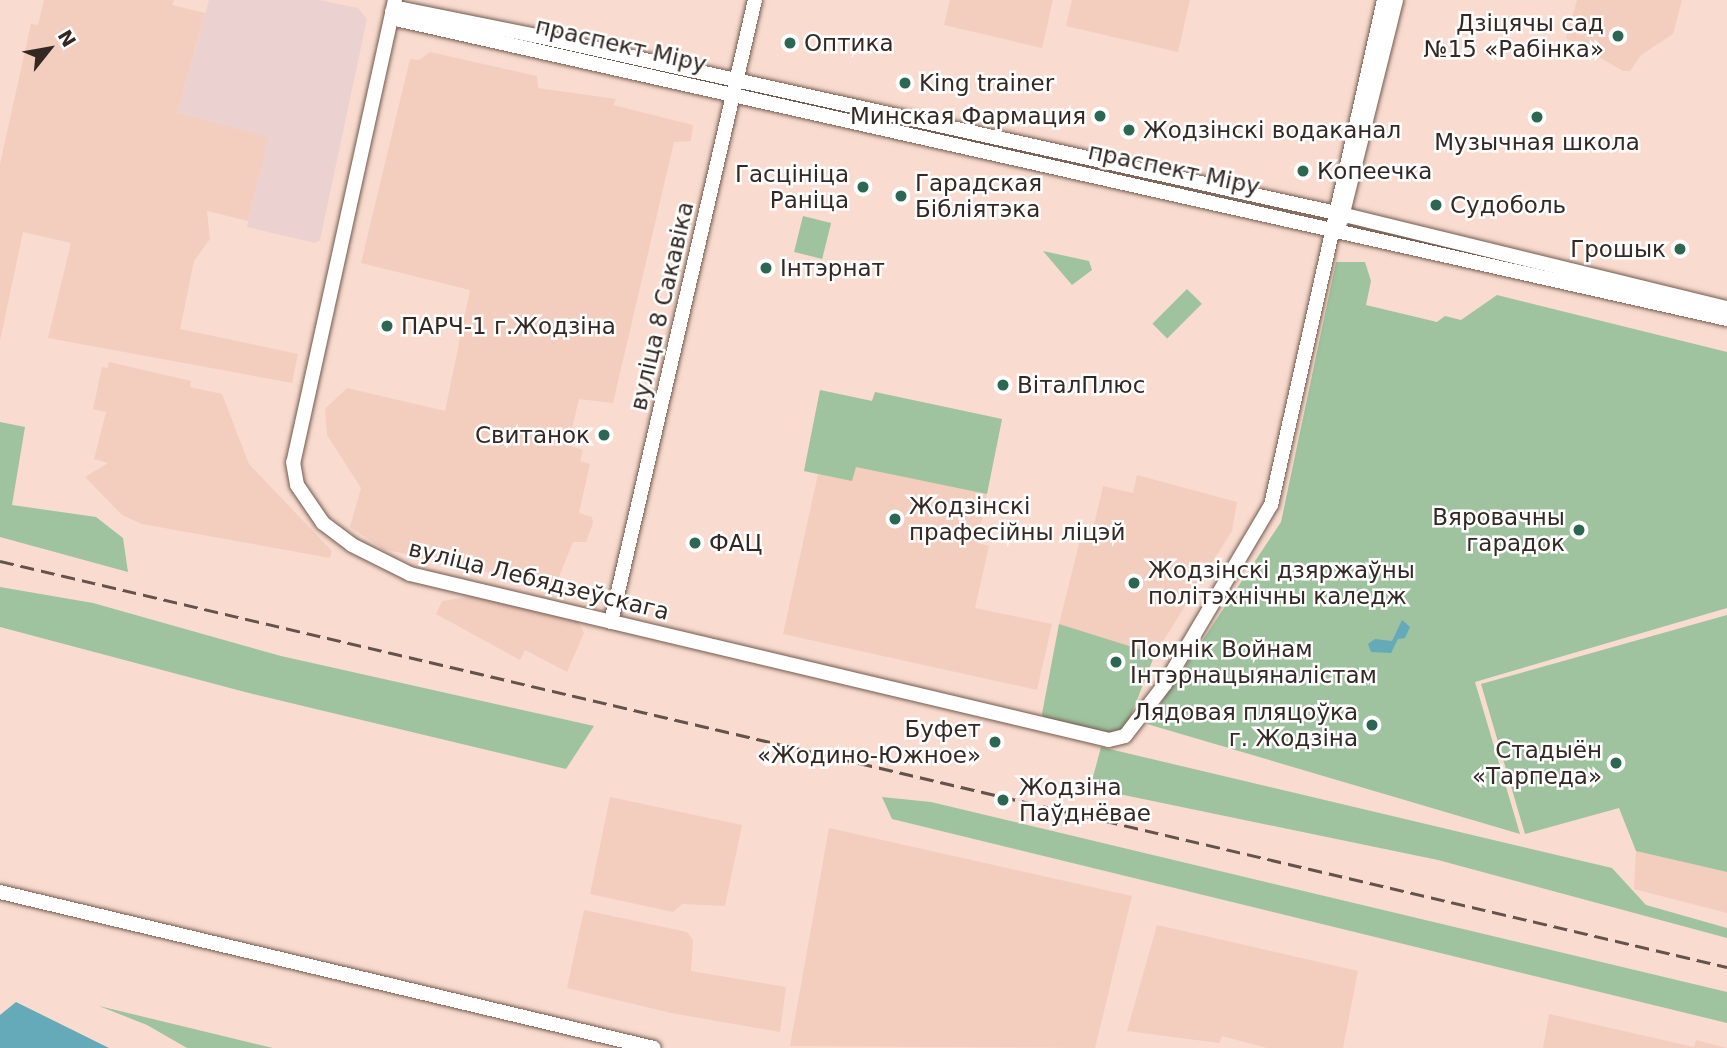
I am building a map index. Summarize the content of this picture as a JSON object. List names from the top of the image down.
{
  "streets": {
    "main road": ["праспект Міру", "вуліца 8 Сакавіка", "вуліца Лебядзеўскага"]
  },
  "crossings": [
    ["праспект Міру", "вуліца 8 Сакавіка"],
    ["праспект Міру", "вуліца Лебядзеўскага"],
    ["вуліца 8 Сакавіка", "вуліца Лебядзеўскага"]
  ],
  "places": [
    "Дзіцячы сад №15 «Рабінка»",
    "Оптика",
    "King trainer",
    "Минская Фармация",
    "Музычная школа",
    "Жодзінскі водаканал",
    "Копеечка",
    "Гасцініца Раніца",
    "Гарадская Бібліятэка",
    "Судоболь",
    "Грошык",
    "Інтэрнат",
    "ПАРЧ-1 г.Жодзіна",
    "ВіталПлюс",
    "Свитанок",
    "Жодзінскі прафесійны ліцэй",
    "Вяровачны гарадок",
    "ФАЦ",
    "Жодзінскі дзяржаўны політэхнічны каледж",
    "Помнік Войнам Інтэрнацыяналістам",
    "Лядовая пляцоўка г. Жодзіна",
    "Буфет «Жодино-Южное»",
    "Стадыён «Тарпеда»",
    "Жодзіна Паўднёвае"
  ],
  "north": "top right"
}
